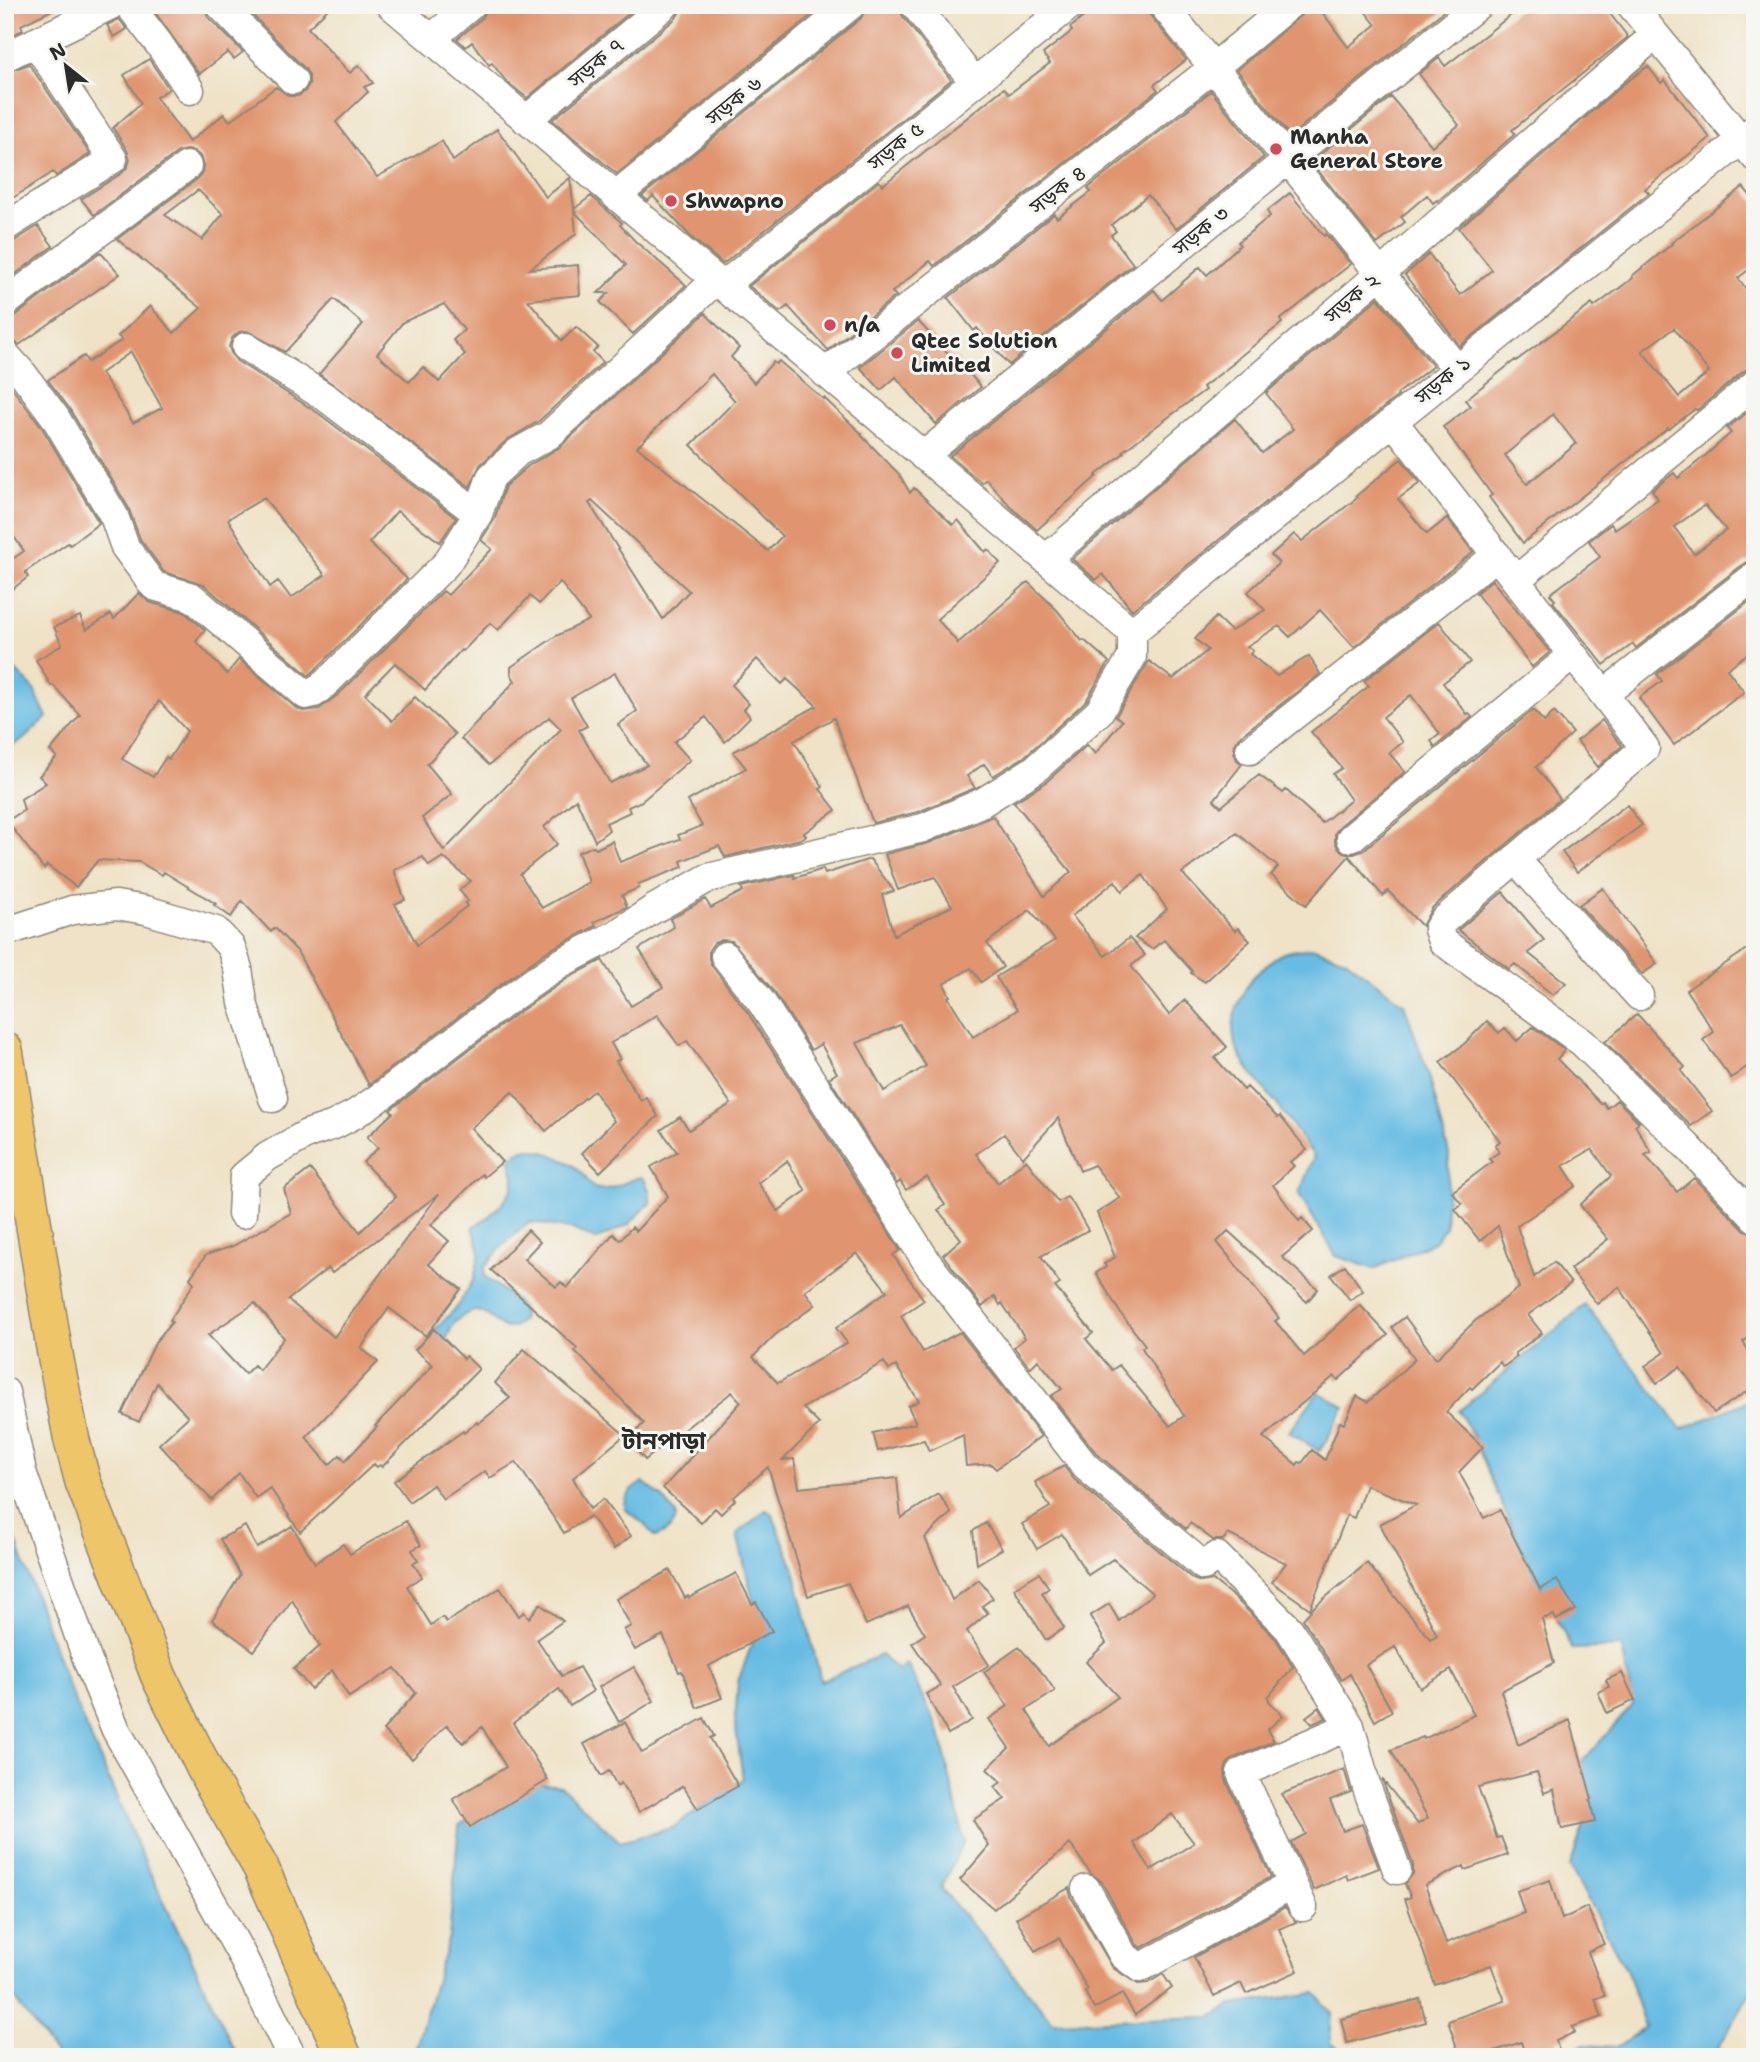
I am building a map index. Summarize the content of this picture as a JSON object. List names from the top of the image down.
{
  "streets": {
    "street": [
      "সড়ক ৭",
      "সড়ক ৬",
      "সড়ক ৫",
      "সড়ক ৪",
      "সড়ক ৩",
      "সড়ক ২",
      "সড়ক ১"
    ]
  },
  "districts": ["টানপাড়া"],
  "places": [
    "Manha General Store",
    "Shwapno",
    "n/a",
    "Qtec Solution Limited"
  ],
  "north": "top left"
}
